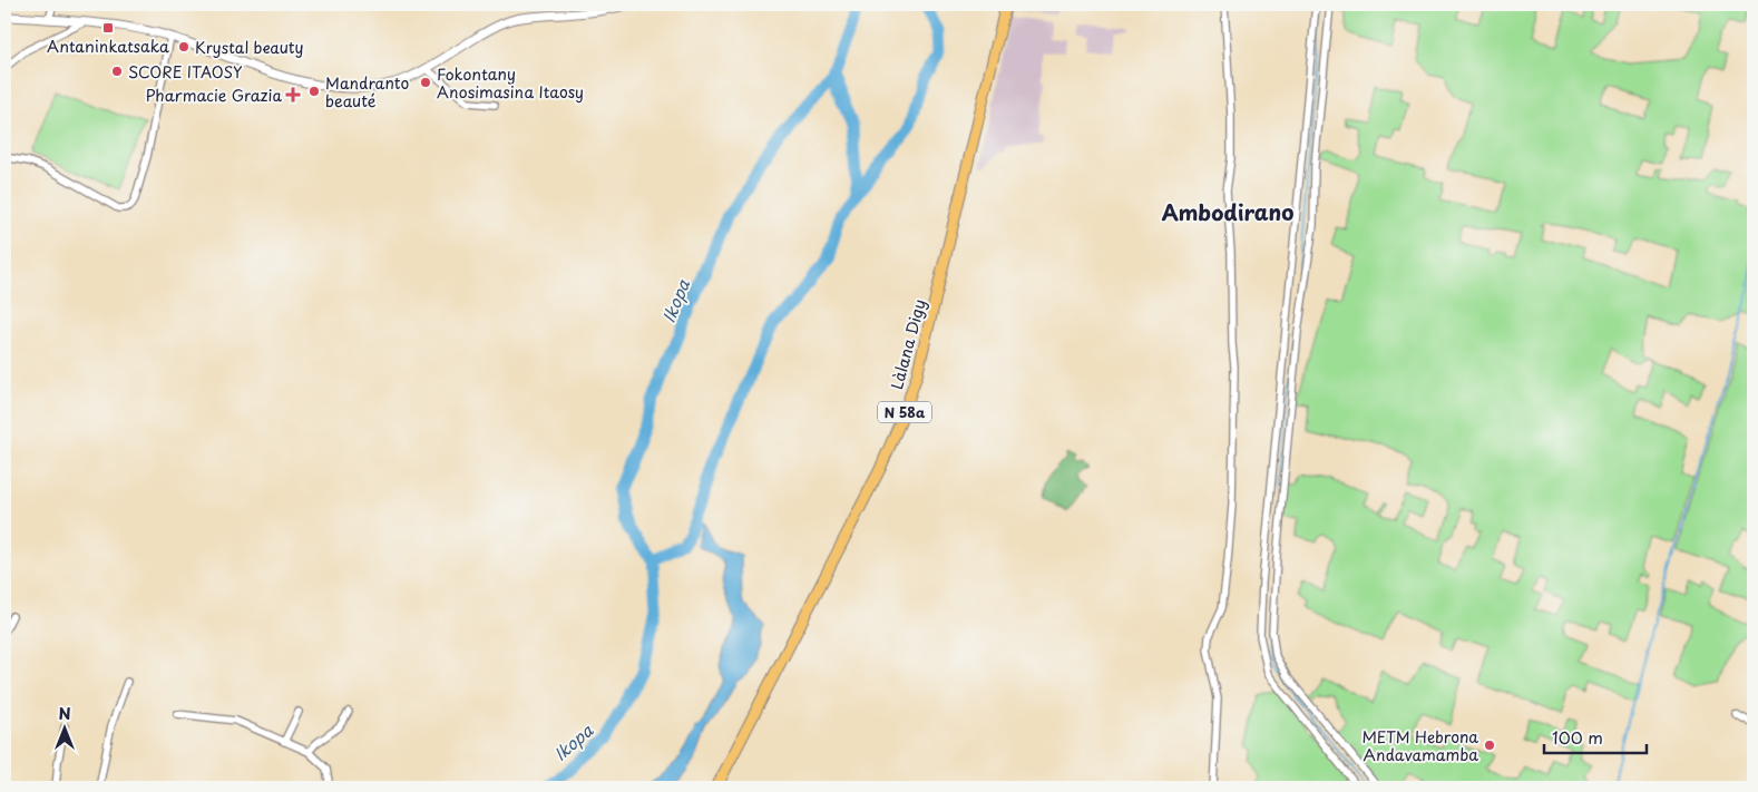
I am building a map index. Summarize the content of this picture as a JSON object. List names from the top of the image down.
{
  "streets": {
    "main road": ["Làlana Digy", "N 58a"]
  },
  "districts": ["Ambodirano"],
  "water": ["Ikopa"],
  "places": {
    "transit": ["Antaninkatsaka"],
    "other": [
      "Krystal beauty",
      "SCORE ITAOSY",
      "Fokontany Anosimasina Itaosy",
      "Mandranto beauté",
      "METM Hebrona Andavamamba"
    ],
    "health": ["Pharmacie Grazia"]
  },
  "scale_bar": "100 m",
  "north": "top"
}
